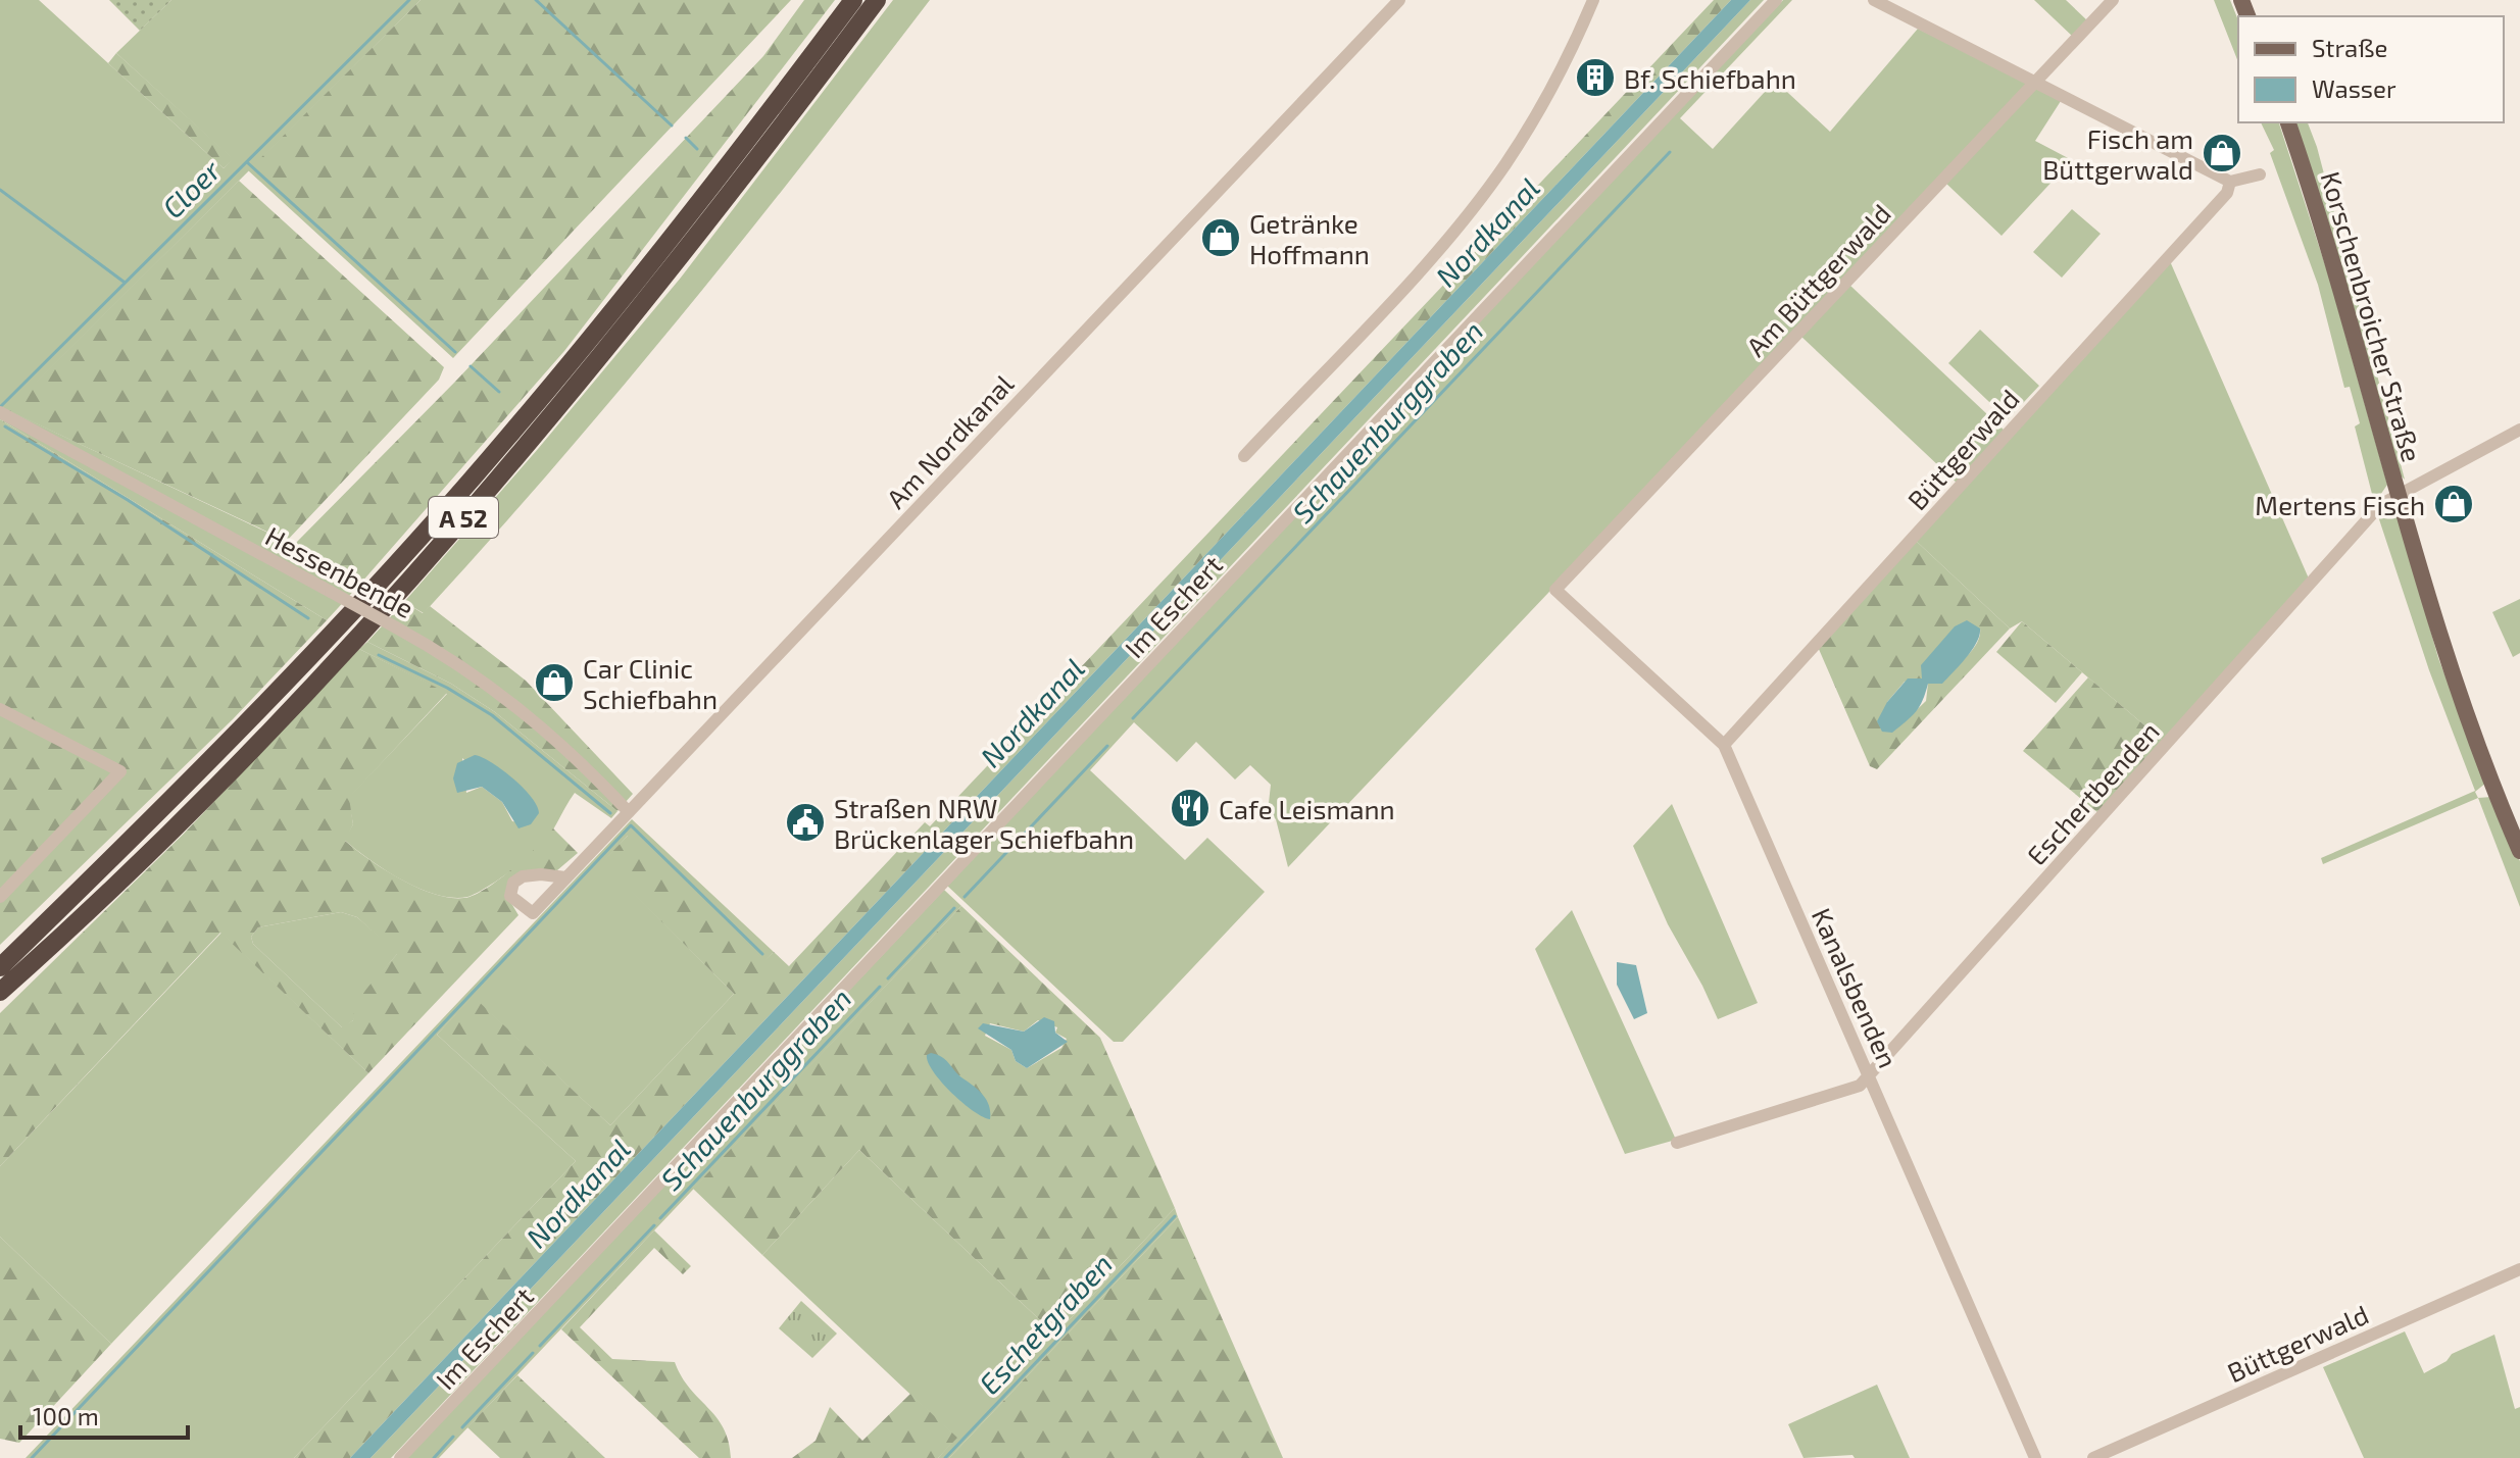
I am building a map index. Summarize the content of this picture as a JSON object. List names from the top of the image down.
{
  "streets": {
    "highway": ["A 52"],
    "main road": ["Korschenbroicher Straße"],
    "street": [
      "Am Büttgerwald",
      "Am Nordkanal",
      "Büttgerwald",
      "Hessenbende",
      "Im Eschert",
      "Eschertbenden",
      "Kanalsbenden"
    ]
  },
  "crossings": [
    ["Am Büttgerwald", "Kanalsbenden"],
    ["Korschenbroicher Straße", "Eschertbenden"],
    ["Am Nordkanal", "Hessenbende"],
    ["Büttgerwald", "Kanalsbenden"],
    ["Eschertbenden", "Kanalsbenden"]
  ],
  "water": [
    "Cloer",
    "Nordkanal",
    "Schauenburggraben",
    "Eschetgraben"
  ],
  "places": {
    "building": ["Bf. Schiefbahn"],
    "shop": [
      "Fisch am Büttgerwald",
      "Getränke Hoffmann",
      "Mertens Fisch",
      "Car Clinic Schiefbahn"
    ],
    "restaurant": ["Cafe Leismann"],
    "public building": ["Straßen NRW Brückenlager Schiefbahn"]
  },
  "legend": ["Straße", "Wasser"],
  "scale_bar": "100 m"
}
